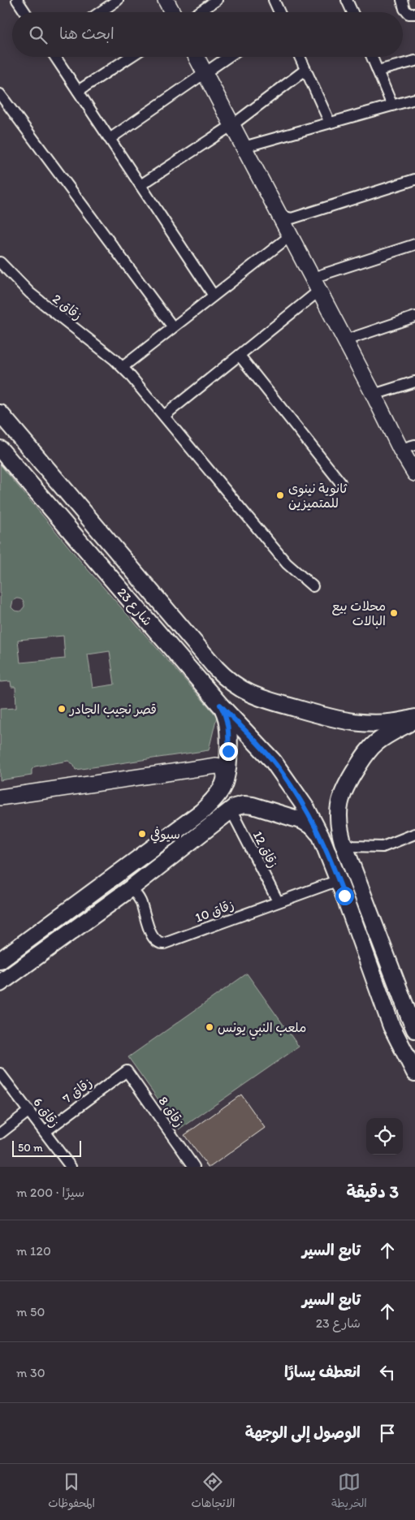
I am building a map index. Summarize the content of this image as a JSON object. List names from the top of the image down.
{
  "streets": {
    "main road": ["شارع 23"],
    "street": [
      "زقاق 2",
      "زقاق 12",
      "زقاق 10",
      "زقاق 7",
      "زقاق 8",
      "زقاق 6"
    ]
  },
  "crossings": [
    ["شارع 23", "زقاق 10"],
    ["زقاق 12", "زقاق 10"],
    ["زقاق 7", "زقاق 8"],
    ["زقاق 7", "زقاق 6"]
  ],
  "places": [
    "ثانوية نينوى للمتميزين",
    "محلات بيع البالات",
    "قصر نجيب الجادر",
    "سيوفي",
    "ملعب النبي يونس"
  ],
  "scale_bar": "50 m",
  "page": {
    "search": "ابحث هنا",
    "scale": "50 m",
    "heading": ["3 دقيقة", "سيرًا · 200 m"],
    "list": [
      ["تابع السير", "120 m"],
      ["تابع السير", "شارع 23", "50 m"],
      ["انعطف يسارًا", "30 m"],
      "الوصول إلى الوجهة"
    ],
    "nav": ["الخريطة", "الاتجاهات", "المحفوظات"]
  }
}
